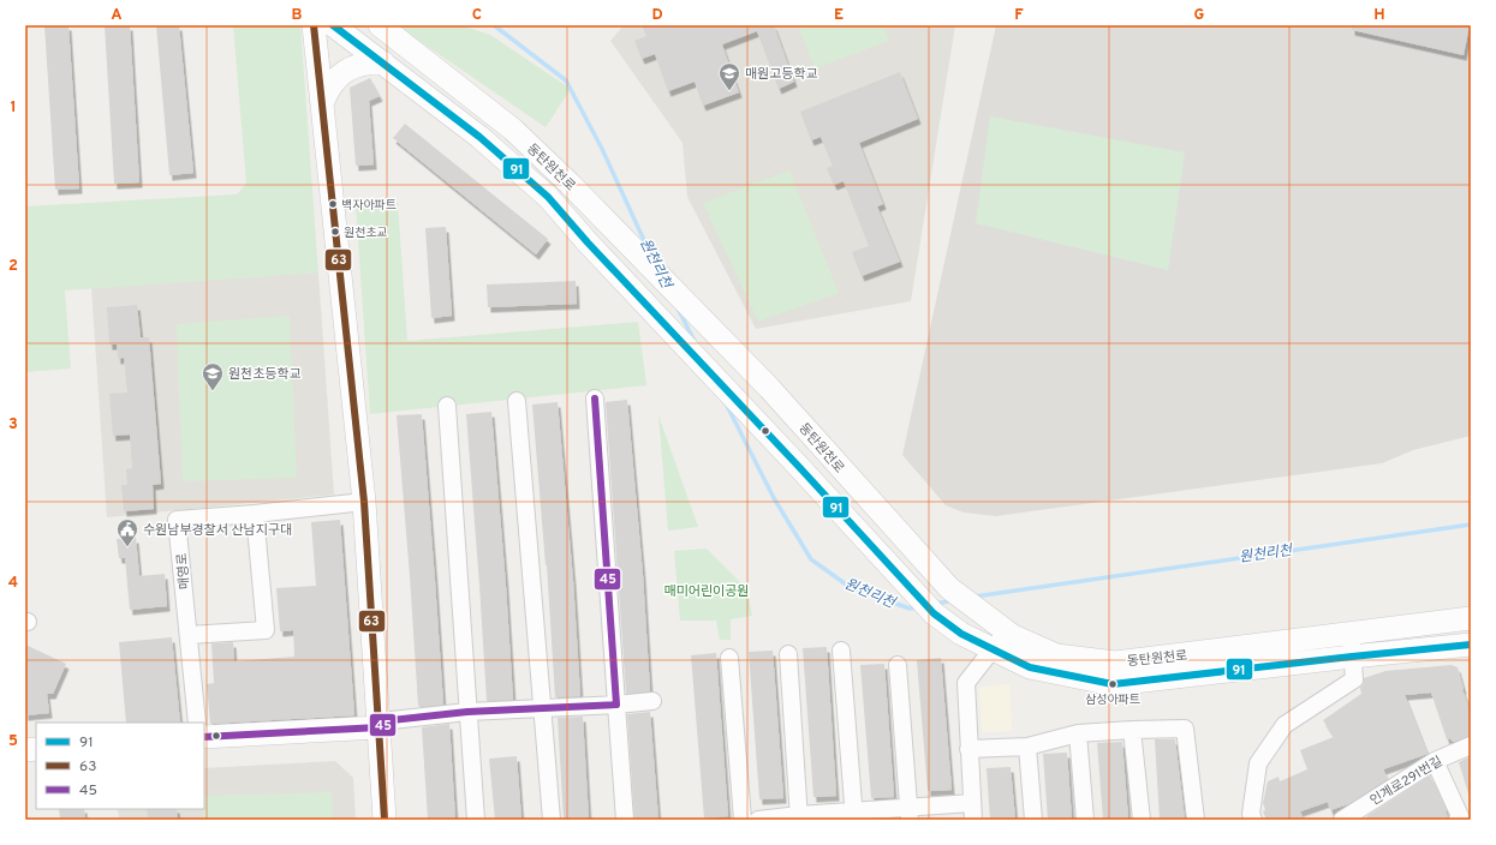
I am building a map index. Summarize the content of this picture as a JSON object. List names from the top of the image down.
{
  "streets": {
    "main road": ["동탄원천로"],
    "street": ["매영로", "인계로291번길"]
  },
  "water": ["원천리천"],
  "parks": ["매미어린이공원"],
  "places": {
    "school or university": ["매원고등학교", "원천초등학교"],
    "other": ["백자아파트", "원천초교", "삼성아파트"],
    "public building": ["수원남부경찰서 산남지구대"]
  },
  "lines": ["transit line 91", "transit line 63", "transit line 45"],
  "legend": ["91", "63", "45"],
  "grid": {
    "columns": [
      "A",
      "B",
      "C",
      "D",
      "E",
      "F",
      "G",
      "H"
    ],
    "rows": [
      "1",
      "2",
      "3",
      "4",
      "5"
    ]
  }
}
